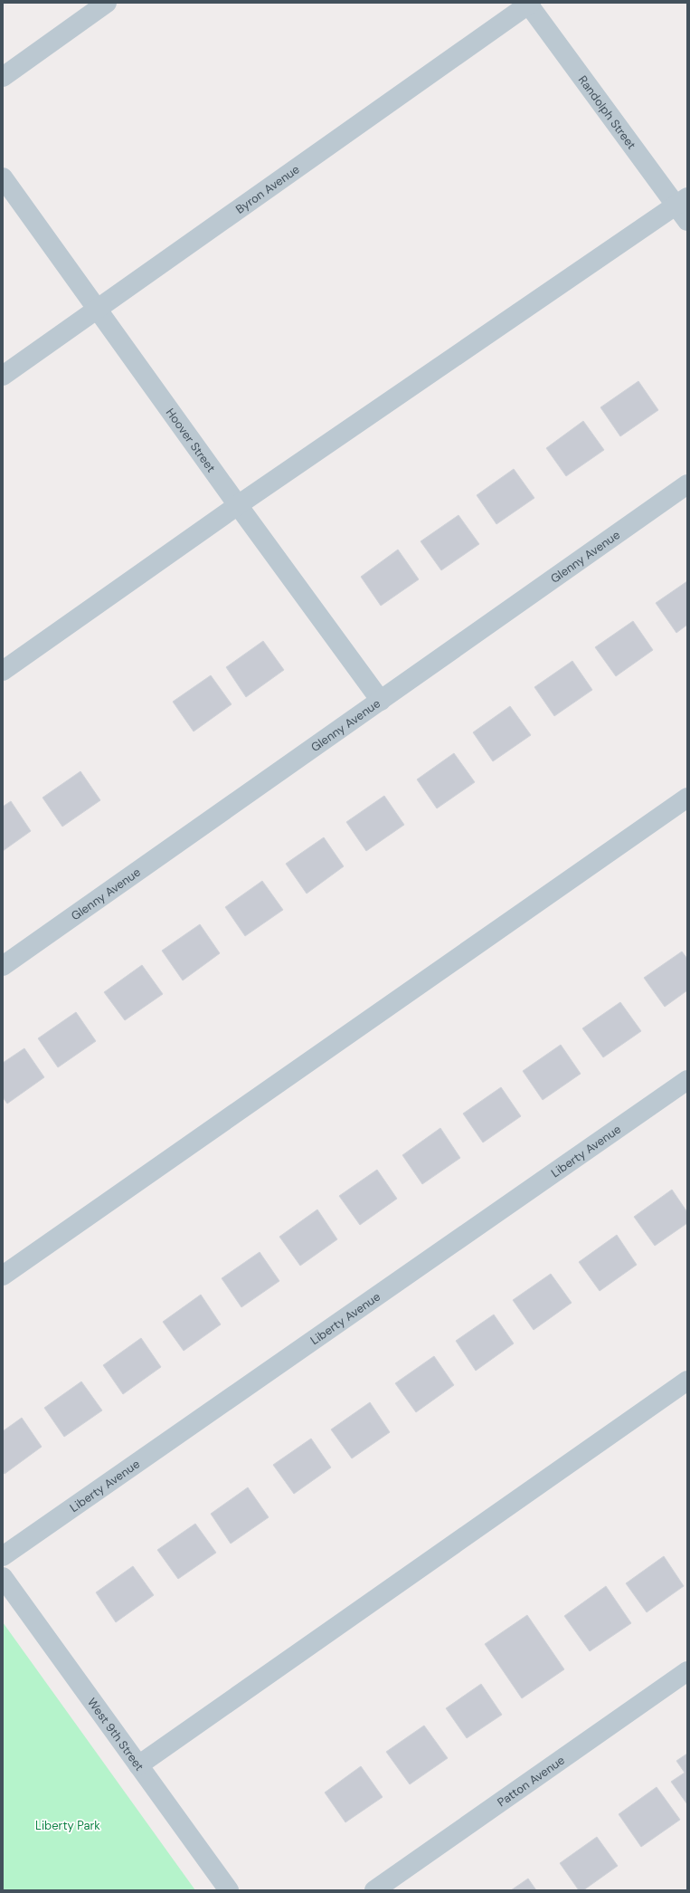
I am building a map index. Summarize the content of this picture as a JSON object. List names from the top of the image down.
{
  "streets": {
    "street": [
      "Randolph Street",
      "Byron Avenue",
      "Hoover Street",
      "Glenny Avenue",
      "Liberty Avenue",
      "West 9th Street",
      "Patton Avenue"
    ]
  },
  "crossings": [
    ["Randolph Street", "Byron Avenue"],
    ["Byron Avenue", "Hoover Street"],
    ["Hoover Street", "Glenny Avenue"]
  ],
  "parks": ["Liberty Park"]
}
